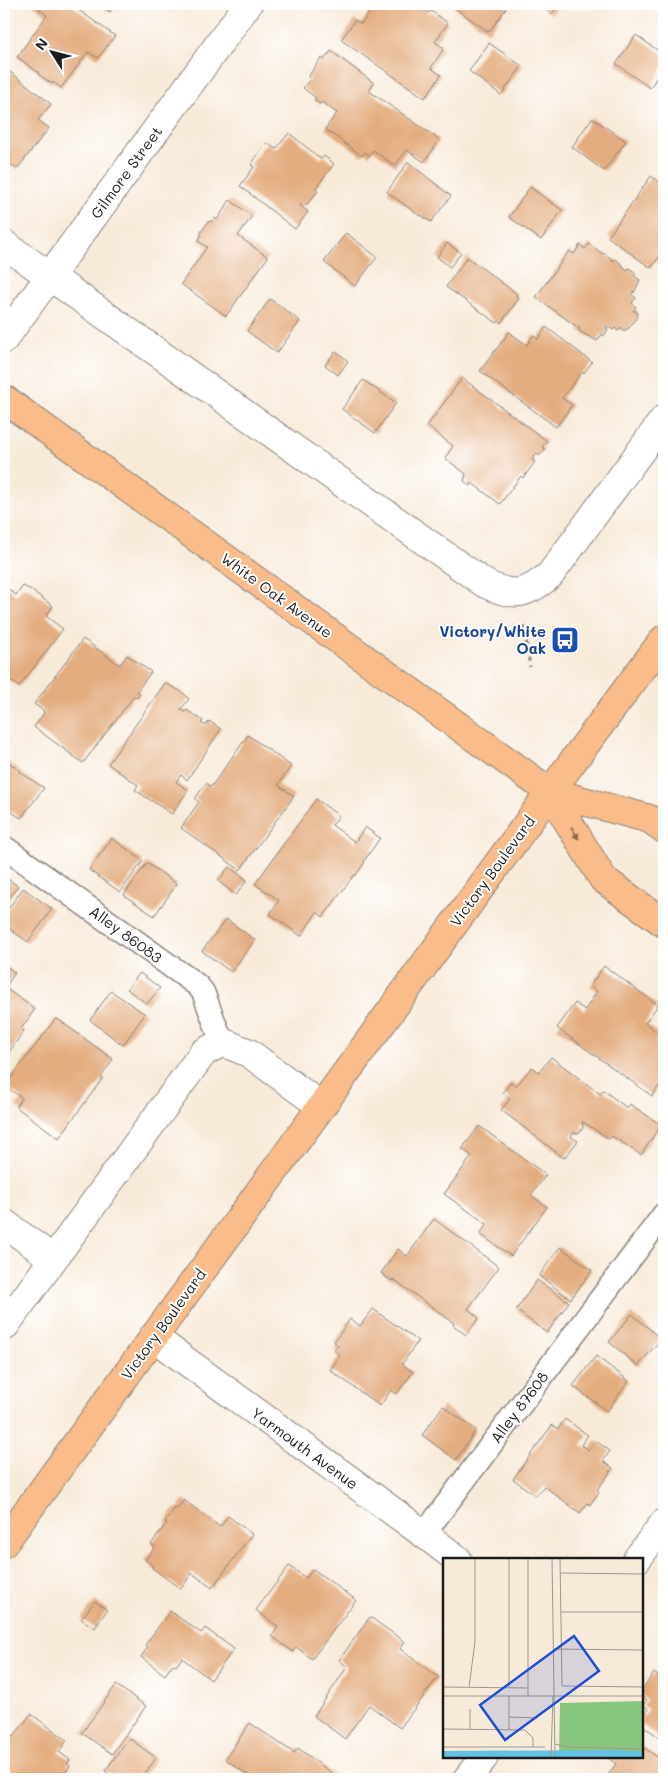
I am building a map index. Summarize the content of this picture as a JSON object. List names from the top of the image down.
{
  "streets": {
    "main road": ["White Oak Avenue", "Victory Boulevard"],
    "street": ["Gilmore Street", "Yarmouth Avenue"],
    "lane": ["Alley 86083", "Alley 87608"]
  },
  "crossings": [
    ["White Oak Avenue", "Victory Boulevard"],
    ["Victory Boulevard", "Yarmouth Avenue"],
    ["Alley 87608", "Yarmouth Avenue"]
  ],
  "places": {
    "bus stop": ["Victory/White Oak"]
  },
  "north": "top left"
}
